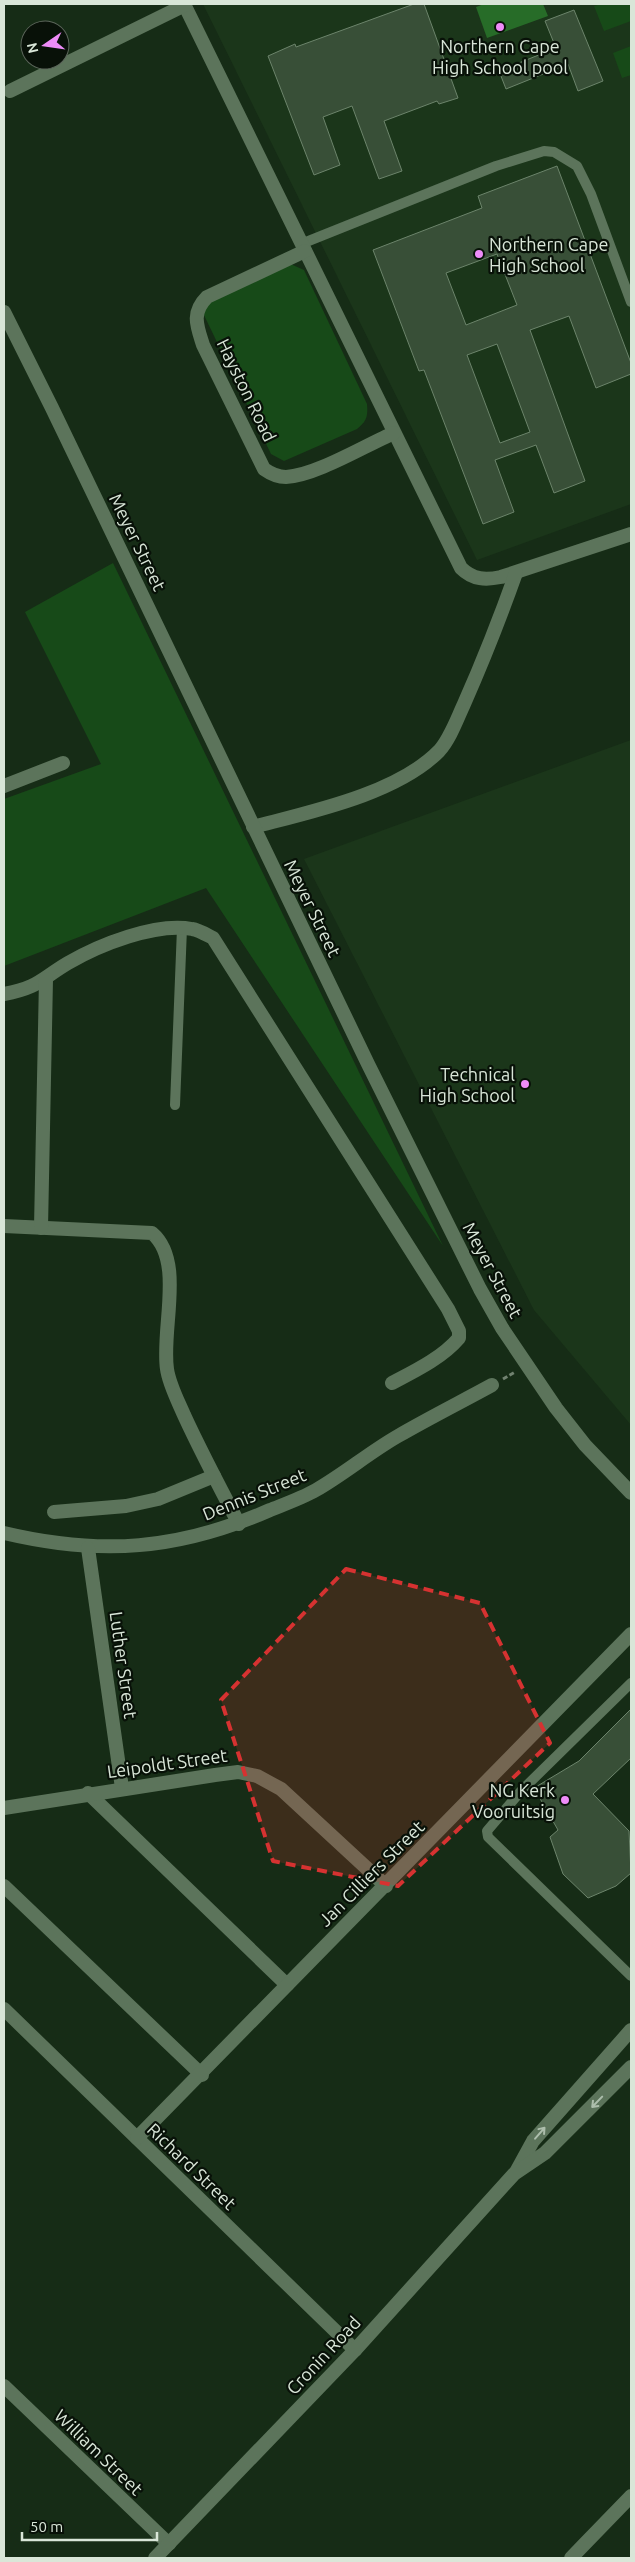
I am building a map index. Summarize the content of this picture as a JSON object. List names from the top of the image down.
{
  "streets": {
    "street": [
      "Hayston Road",
      "Meyer Street",
      "Dennis Street",
      "Luther Street",
      "Leipoldt Street",
      "Jan Cilliers Street",
      "Richard Street",
      "Cronin Road",
      "William Street"
    ]
  },
  "crossings": [
    ["Dennis Street", "Luther Street"],
    ["Luther Street", "Leipoldt Street"],
    ["Leipoldt Street", "Jan Cilliers Street"],
    ["Jan Cilliers Street", "Richard Street"],
    ["Richard Street", "Cronin Road"],
    ["Cronin Road", "William Street"]
  ],
  "places": [
    "Northern Cape High School pool",
    "Northern Cape High School",
    "Technical High School",
    "NG Kerk Vooruitsig"
  ],
  "scale_bar": "50 m",
  "north": "left"
}
